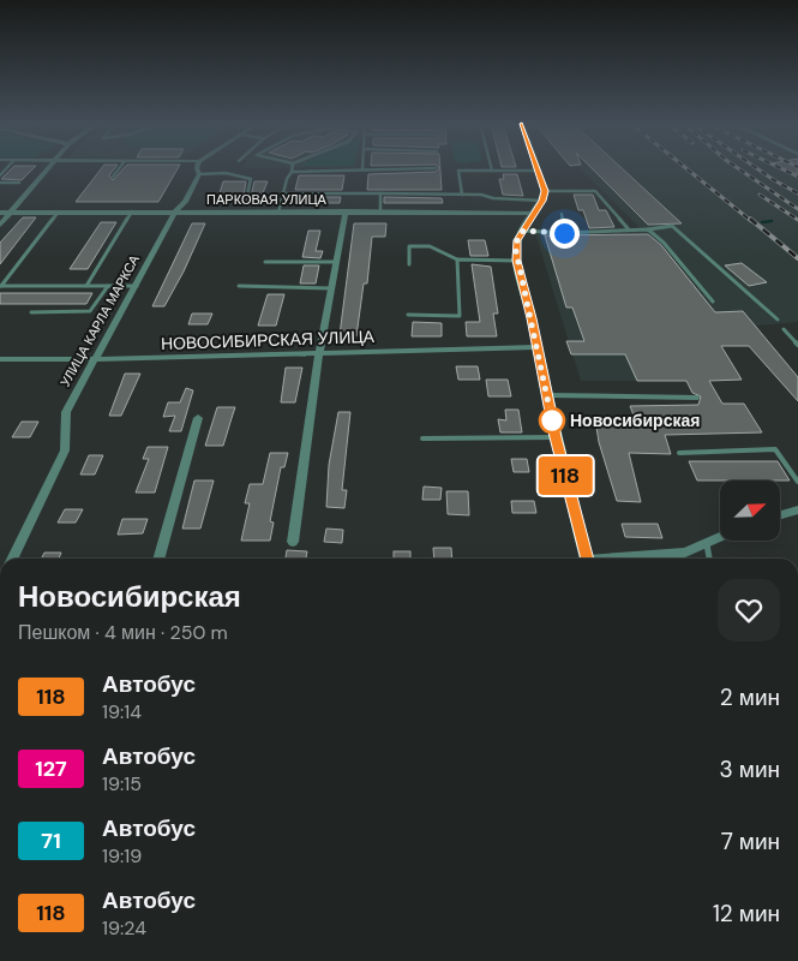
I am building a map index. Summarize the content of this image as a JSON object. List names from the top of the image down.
{
  "streets": {
    "street": ["ПАРКОВАЯ УЛИЦА", "УЛИЦА КАРЛА МАРКСА", "НОВОСИБИРСКАЯ УЛИЦА"]
  },
  "crossings": [
    ["ПАРКОВАЯ УЛИЦА", "УЛИЦА КАРЛА МАРКСА"],
    ["УЛИЦА КАРЛА МАРКСА", "НОВОСИБИРСКАЯ УЛИЦА"]
  ],
  "places": ["Новосибирская"],
  "lines": ["bus line 118"],
  "north": "top right",
  "page": {
    "on_map": "118",
    "heading": ["Новосибирская", "Пешком · 4 мин · 250 m"],
    "list": [
      {
        "mark": "118",
        "name": "Автобус",
        "note": "19:14",
        "value": "2 мин"
      },
      {
        "mark": "127",
        "name": "Автобус",
        "note": "19:15",
        "value": "3 мин"
      },
      {
        "mark": "71",
        "name": "Автобус",
        "note": "19:19",
        "value": "7 мин"
      },
      {
        "mark": "118",
        "name": "Автобус",
        "note": "19:24",
        "value": "12 мин"
      }
    ]
  }
}
